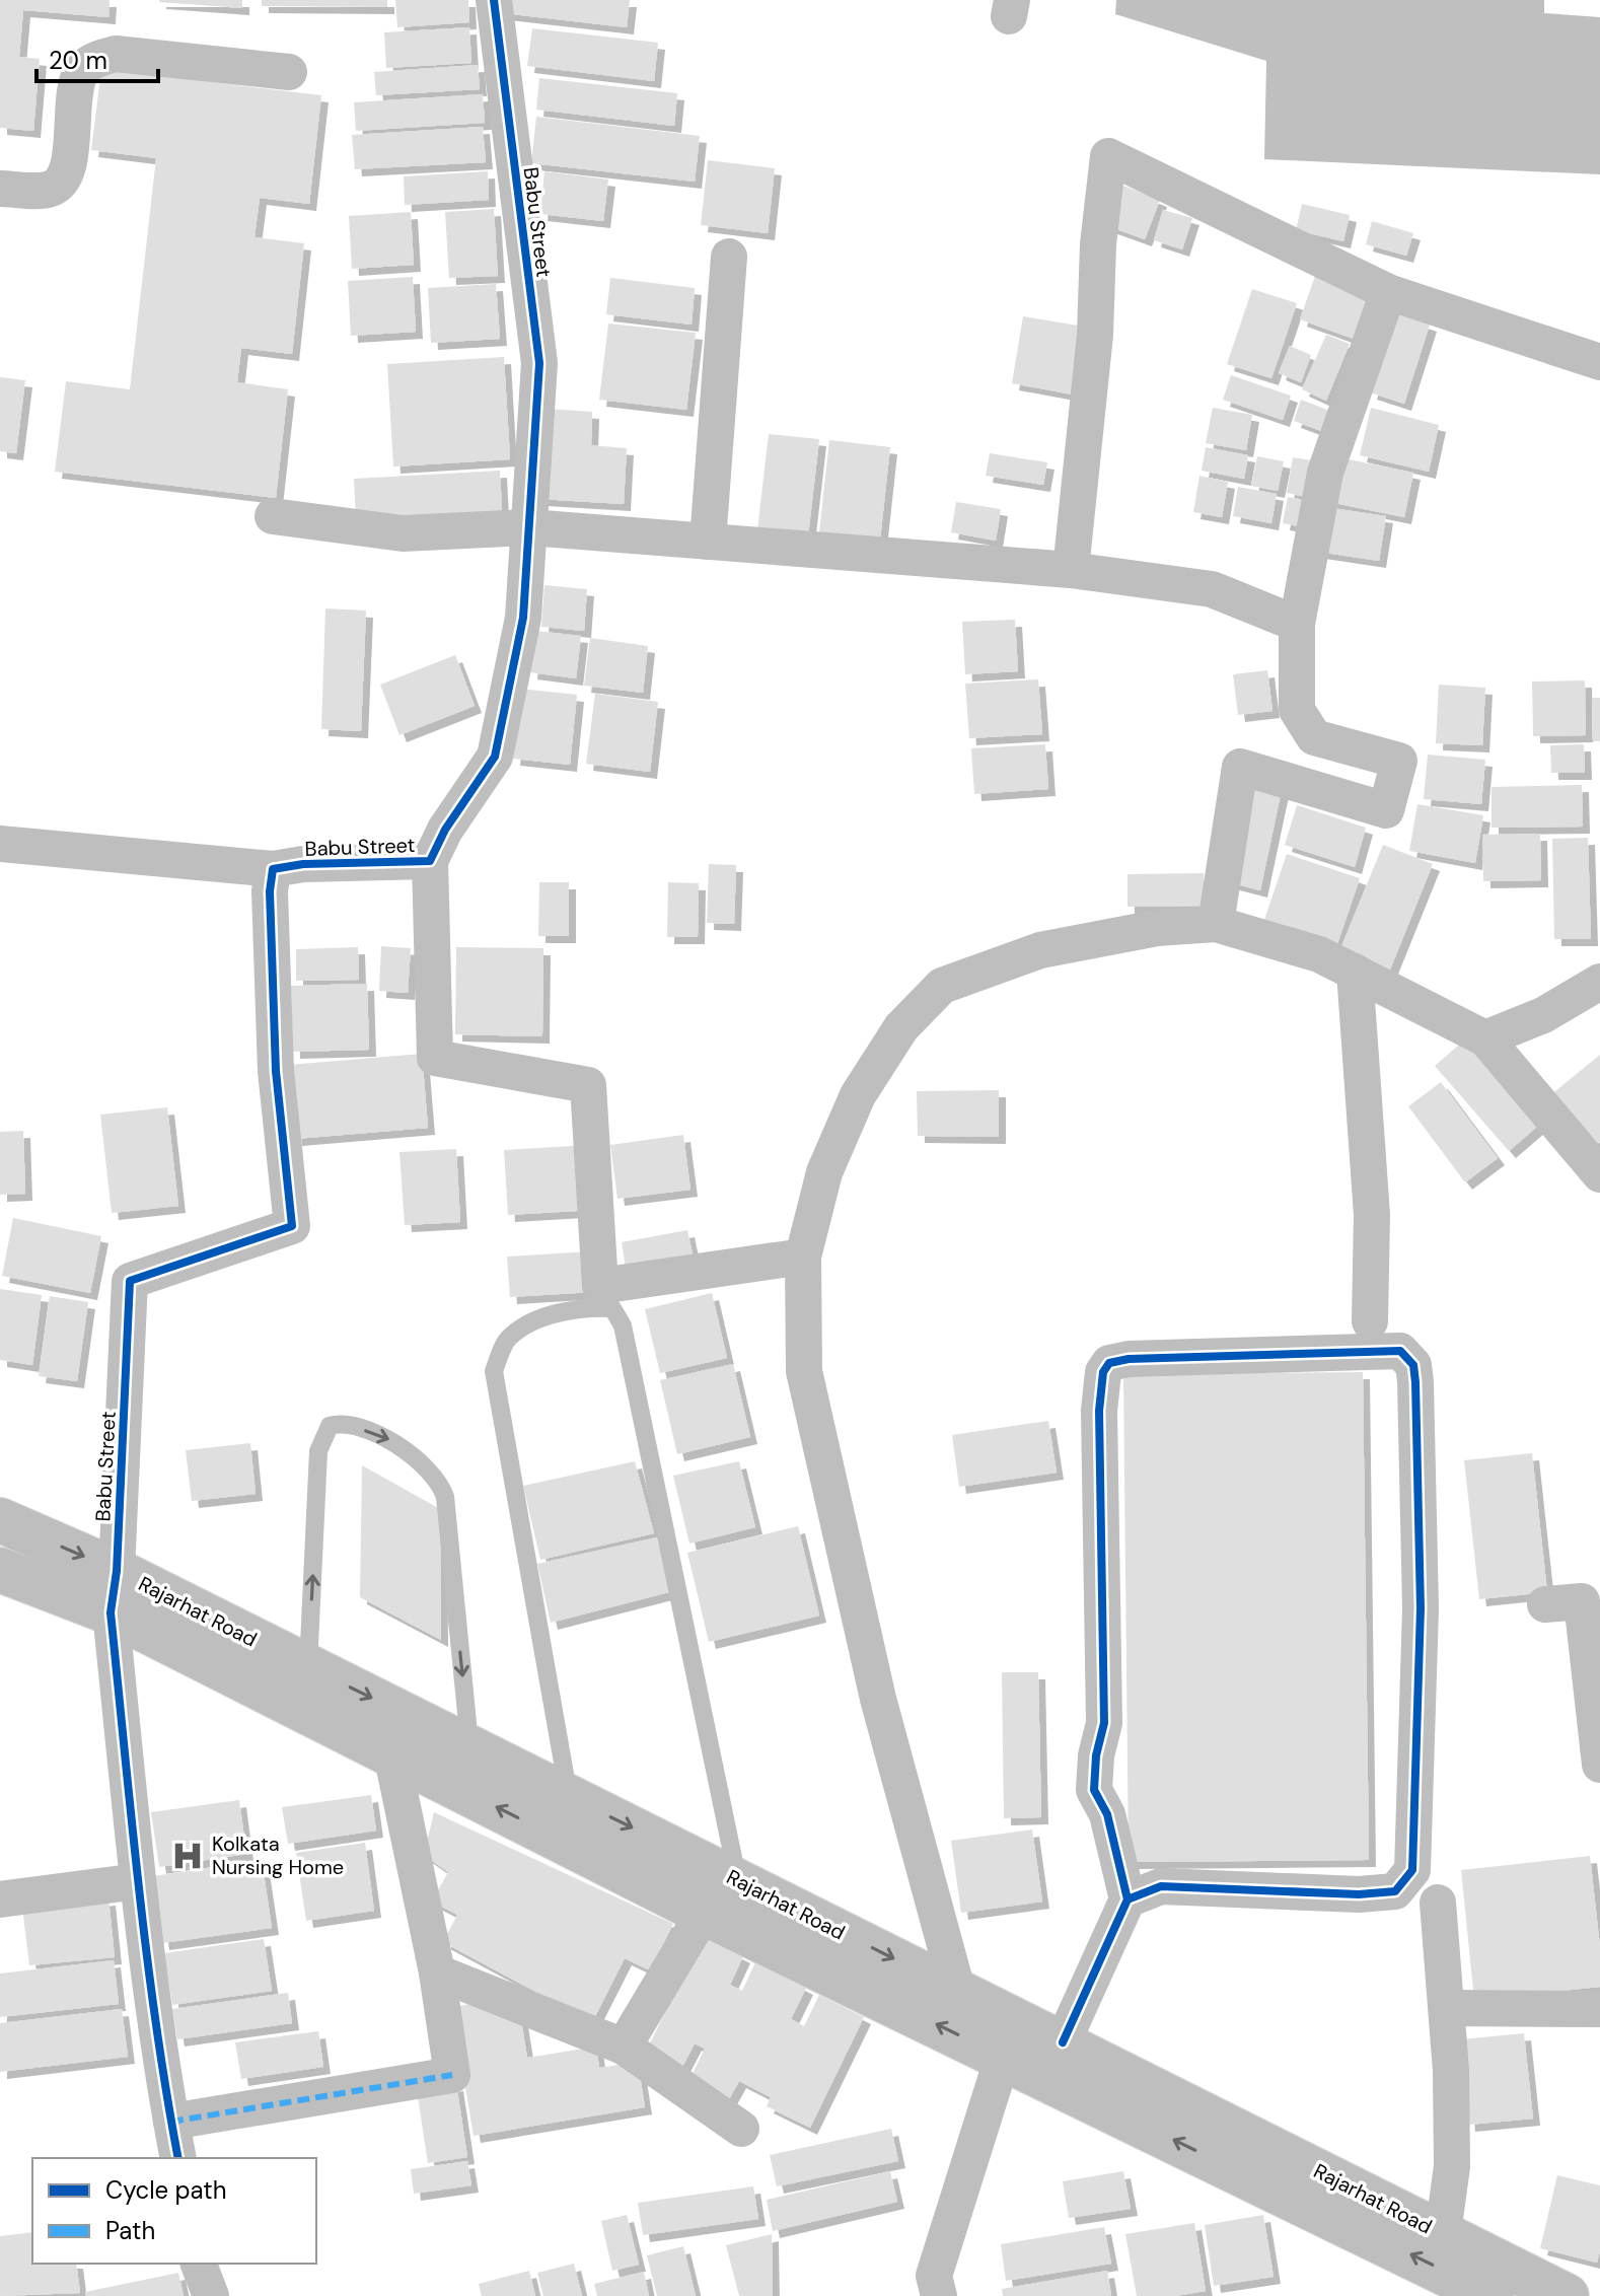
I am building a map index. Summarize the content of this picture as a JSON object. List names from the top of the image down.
{
  "streets": {
    "main road": ["Rajarhat Road"],
    "street": ["Babu Street"]
  },
  "crossings": [
    ["Babu Street", "Rajarhat Road"]
  ],
  "places": {
    "hospital": ["Kolkata Nursing Home"]
  },
  "legend": ["Cycle path", "Path"],
  "scale_bar": "20 m"
}
